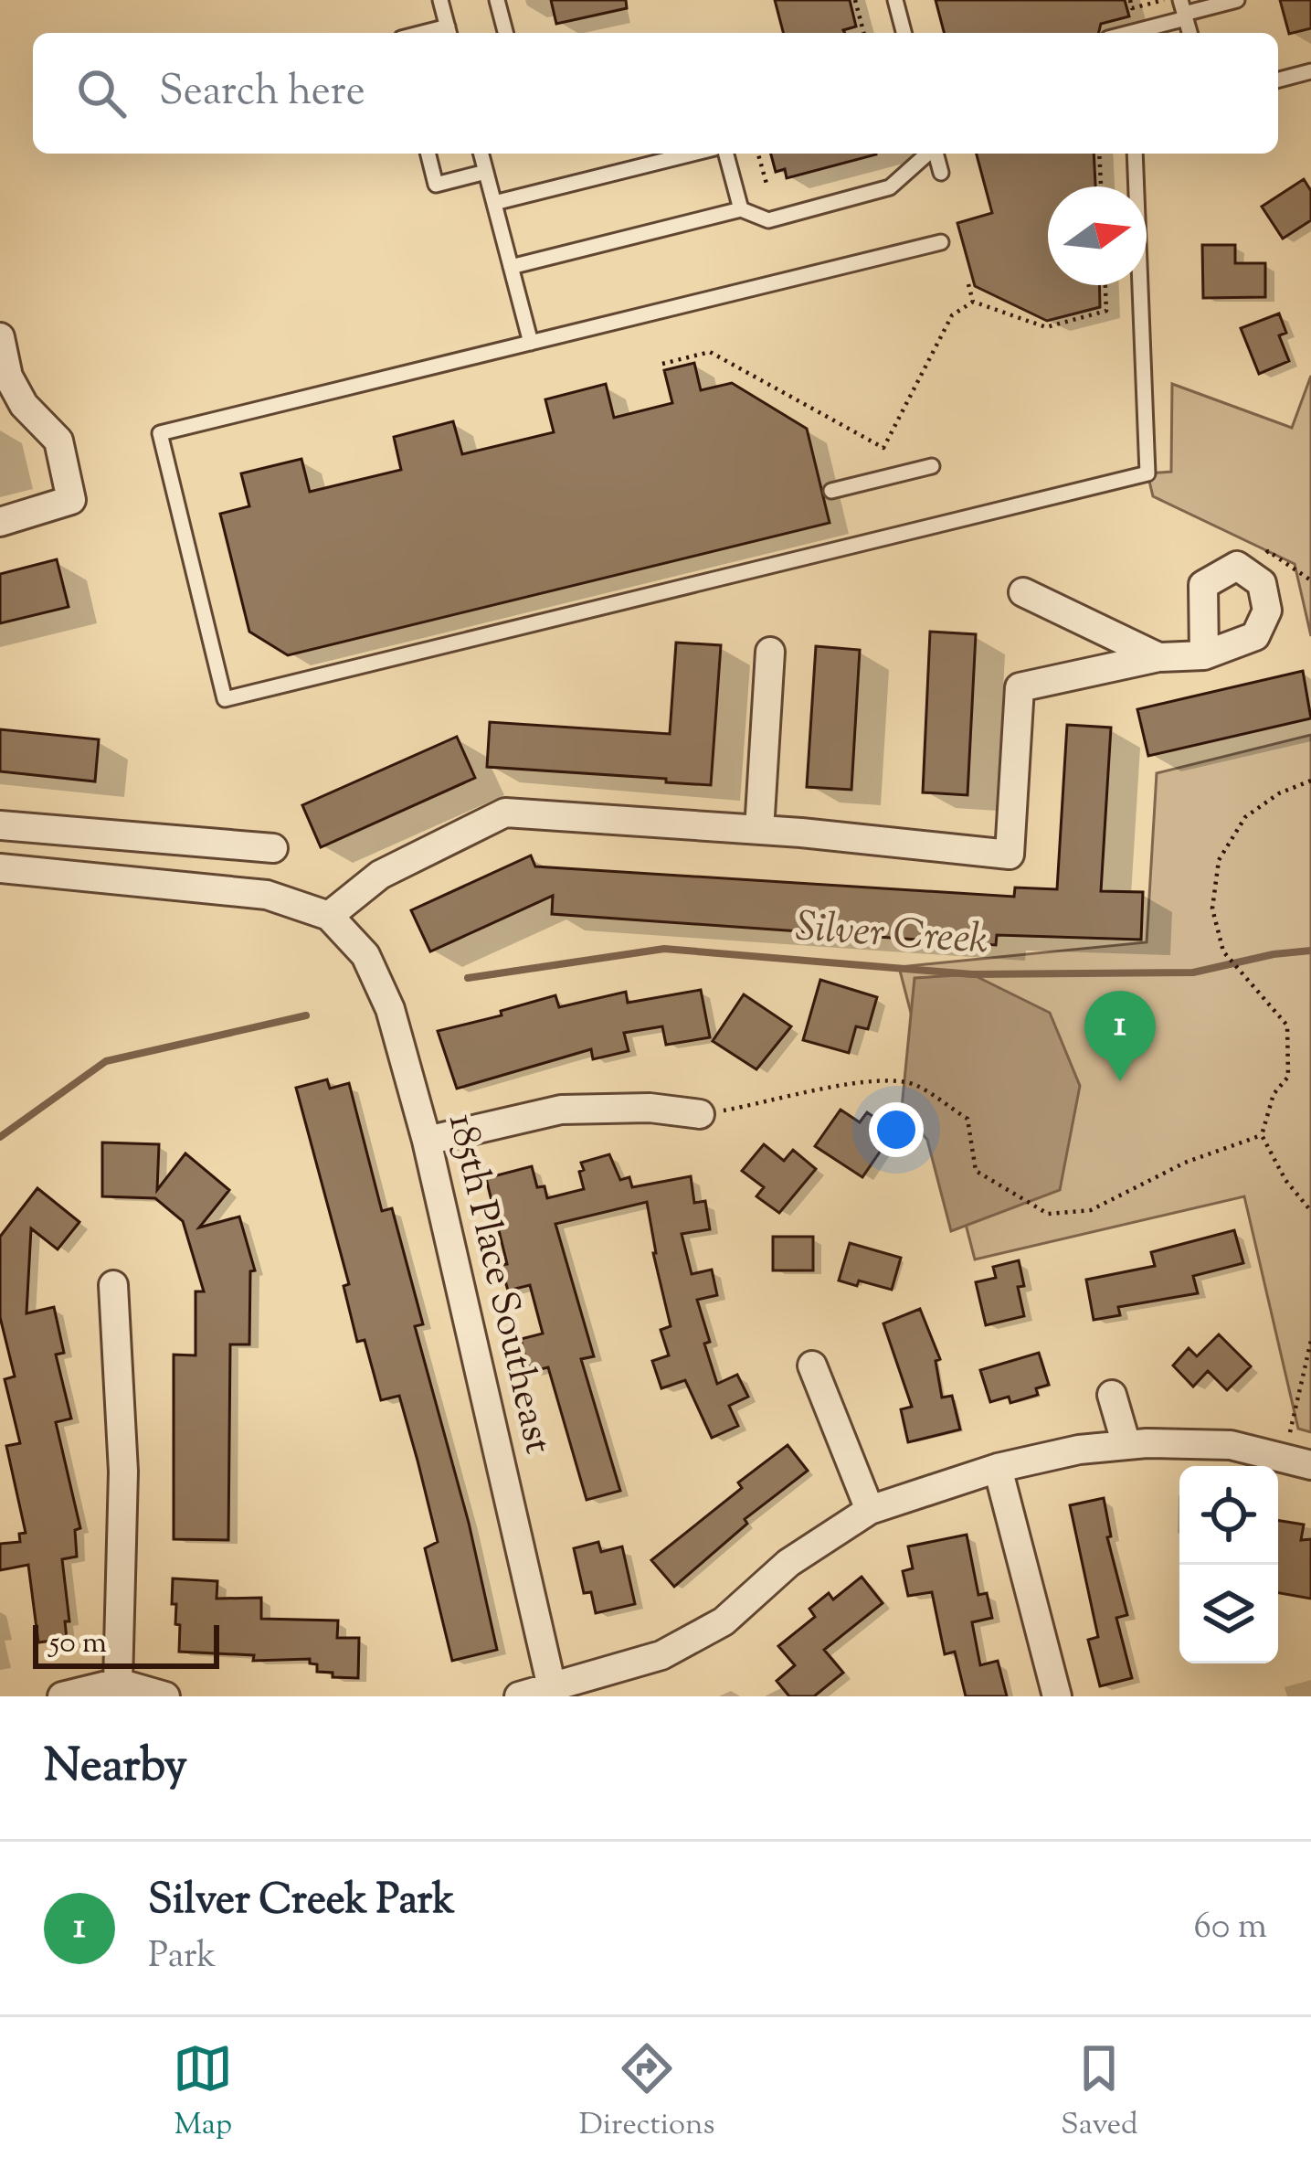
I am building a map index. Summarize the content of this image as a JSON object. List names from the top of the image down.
{
  "streets": {
    "street": ["185th Place Southeast"]
  },
  "water": ["Silver Creek"],
  "scale_bar": "50 m",
  "north": "right",
  "page": {
    "search": "Search here",
    "pins": "1",
    "scale": "50 m",
    "heading": "Nearby",
    "list": [
      {
        "mark": "1",
        "name": "Silver Creek Park",
        "note": "Park",
        "value": "60 m"
      }
    ],
    "nav": ["Map", "Directions", "Saved"]
  }
}
